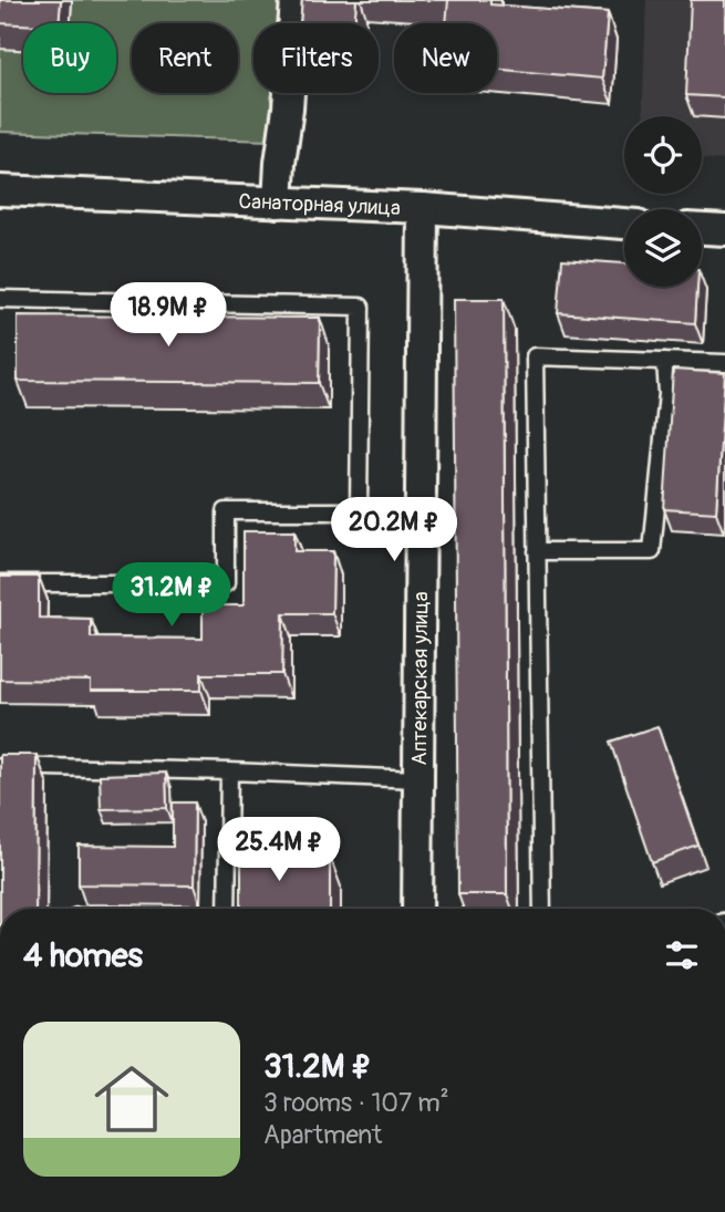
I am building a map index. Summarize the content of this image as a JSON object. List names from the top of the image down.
{
  "streets": {
    "street": ["Санаторная улица", "Аптекарская улица"]
  },
  "crossings": [
    ["Санаторная улица", "Аптекарская улица"]
  ],
  "page": {
    "chip": [
      "Buy",
      "Rent",
      "Filters",
      "New"
    ],
    "price": [
      "18.9M ₽",
      "20.2M ₽",
      "31.2M ₽",
      "25.4M ₽"
    ],
    "heading": "4 homes",
    "list": [
      {
        "name": "31.2M ₽",
        "note": "3 rooms · 107 m² · Apartment"
      }
    ]
  }
}
